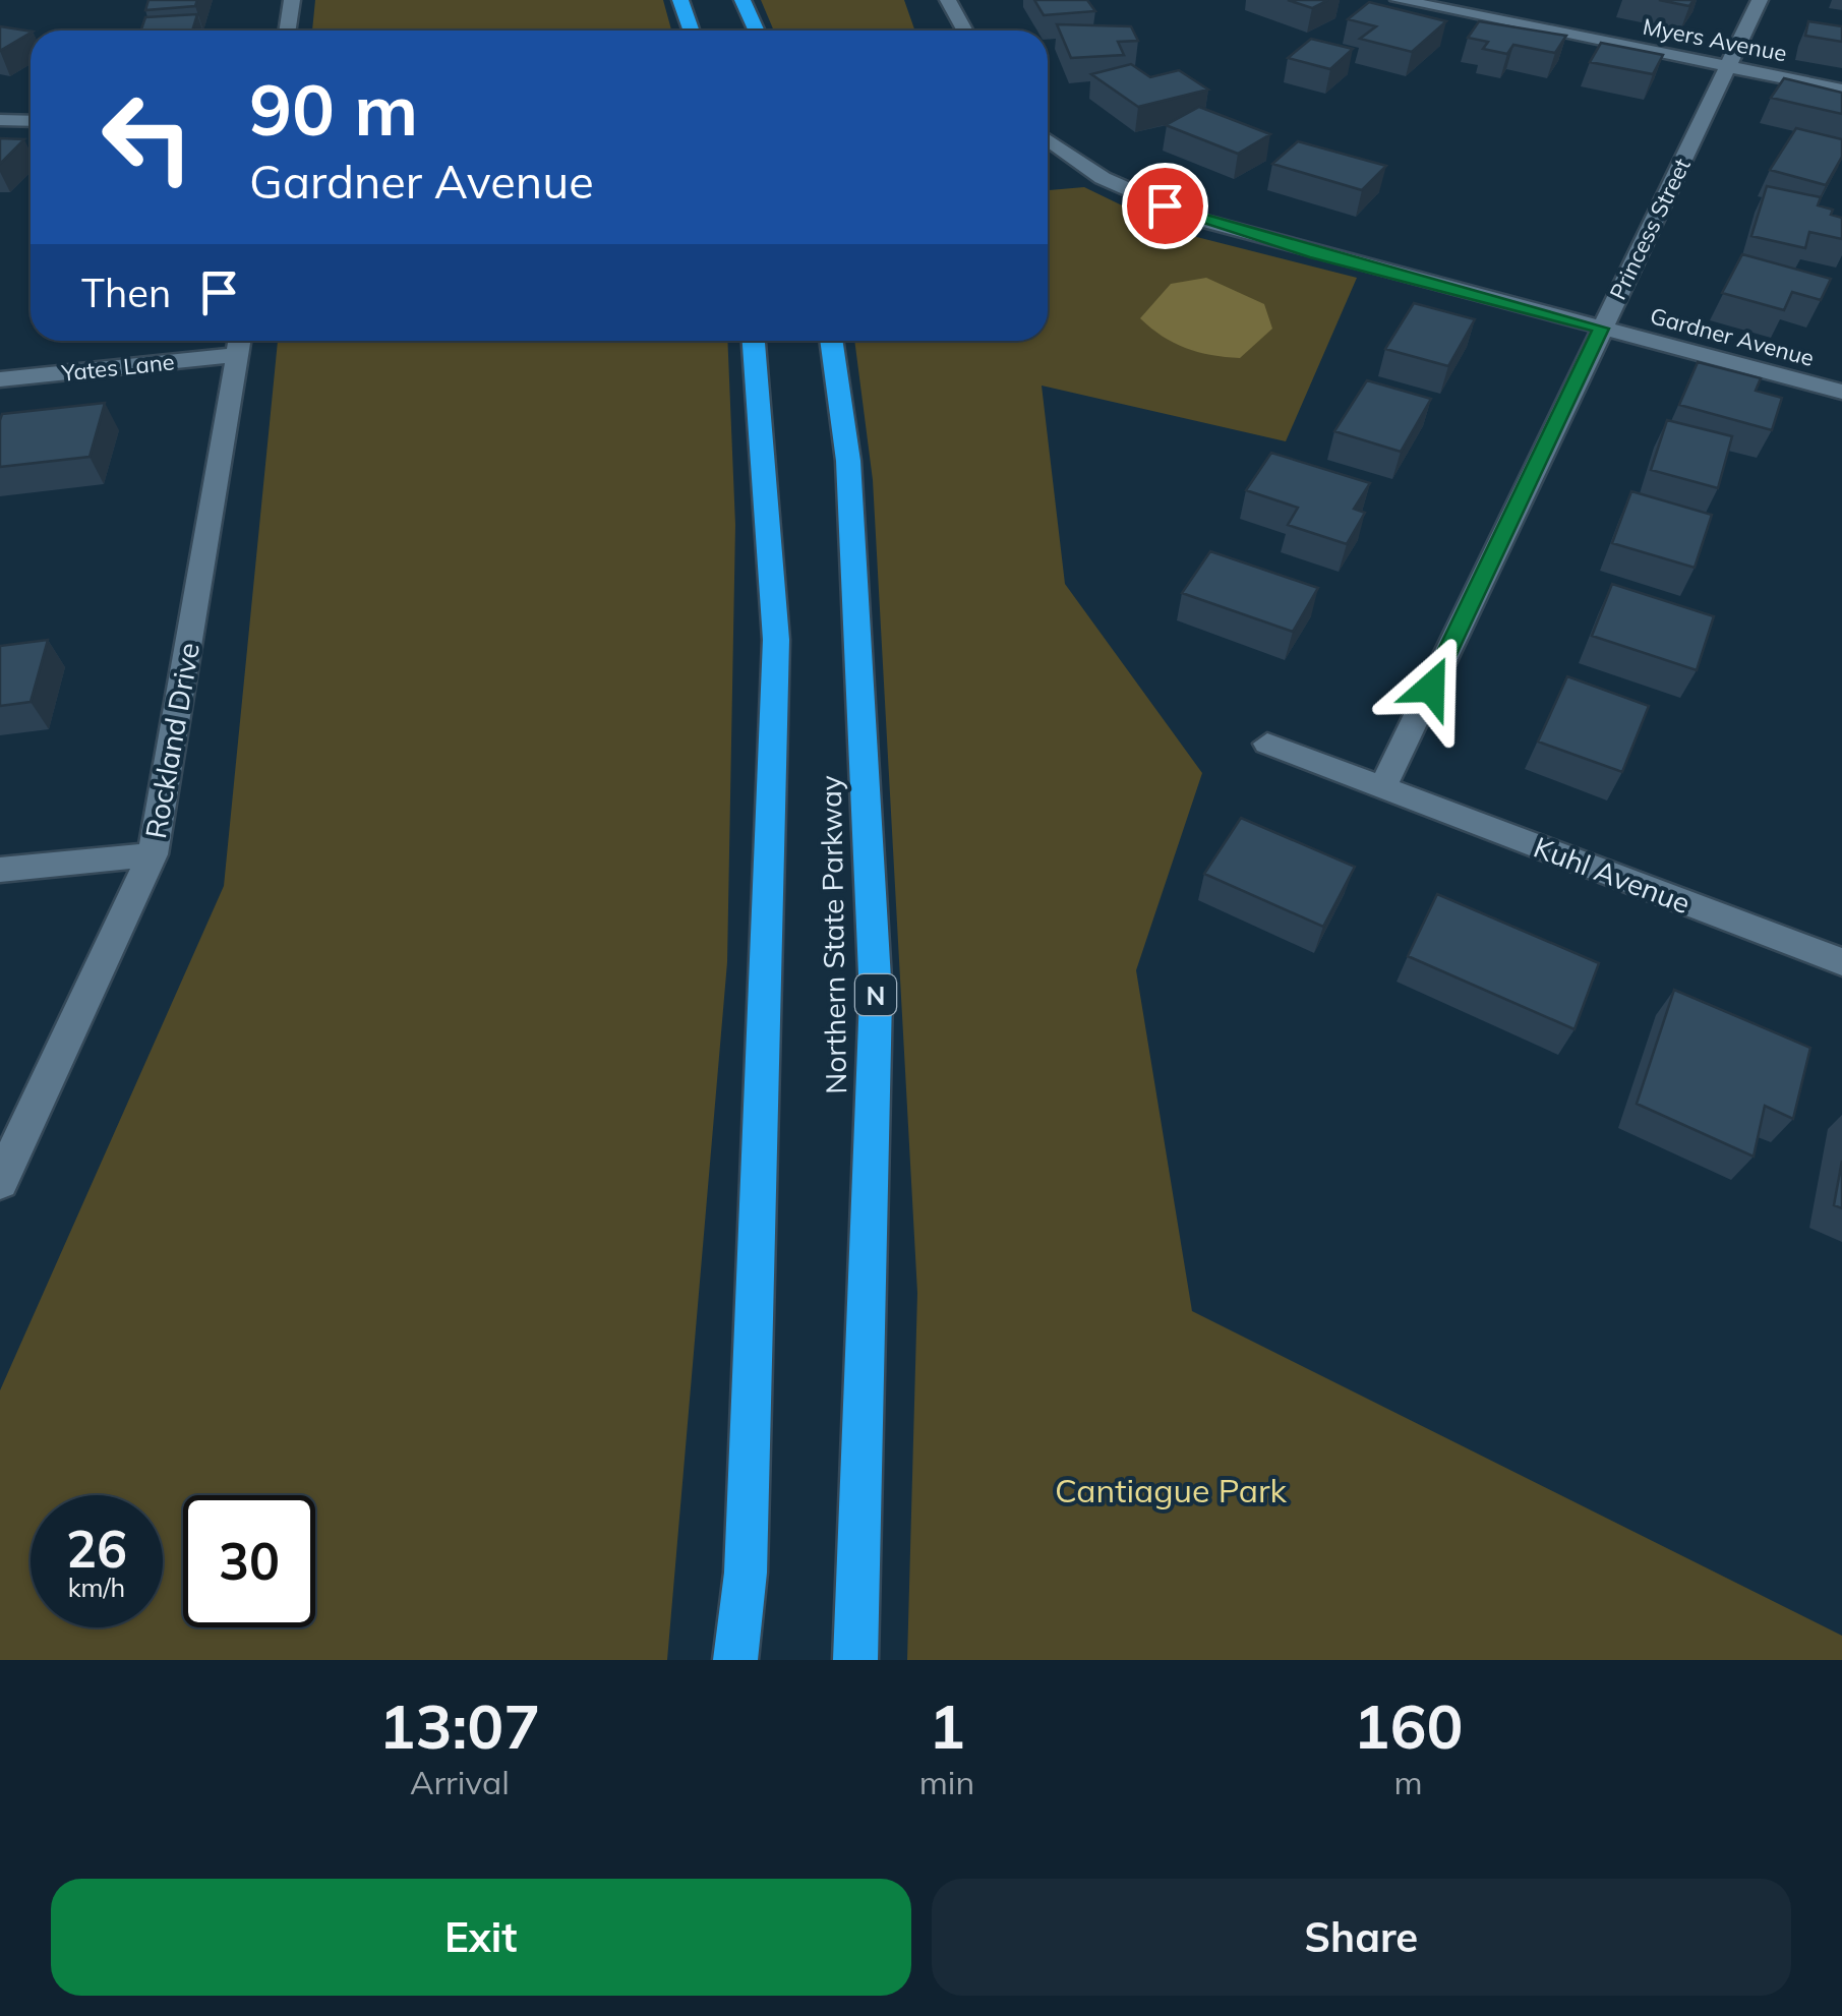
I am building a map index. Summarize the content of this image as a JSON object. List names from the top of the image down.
{
  "streets": {
    "highway": ["Northern State Parkway", "N"],
    "street": [
      "Myers Avenue",
      "Princess Street",
      "Gardner Avenue",
      "Yates Lane",
      "Rockland Drive",
      "Kuhl Avenue"
    ]
  },
  "crossings": [
    ["Myers Avenue", "Princess Street"],
    ["Princess Street", "Gardner Avenue"],
    ["Princess Street", "Kuhl Avenue"],
    ["Yates Lane", "Rockland Drive"]
  ],
  "parks": ["Cantiague Park"],
  "page": {
    "turn": ["90 m", "Gardner Avenue"],
    "then": "Then",
    "speed": "26 km/h",
    "limit": "30",
    "eta": [
      "13:07",
      "Arrival",
      "1",
      "min",
      "160",
      "m"
    ],
    "buttons": ["Exit", "Share"]
  }
}
